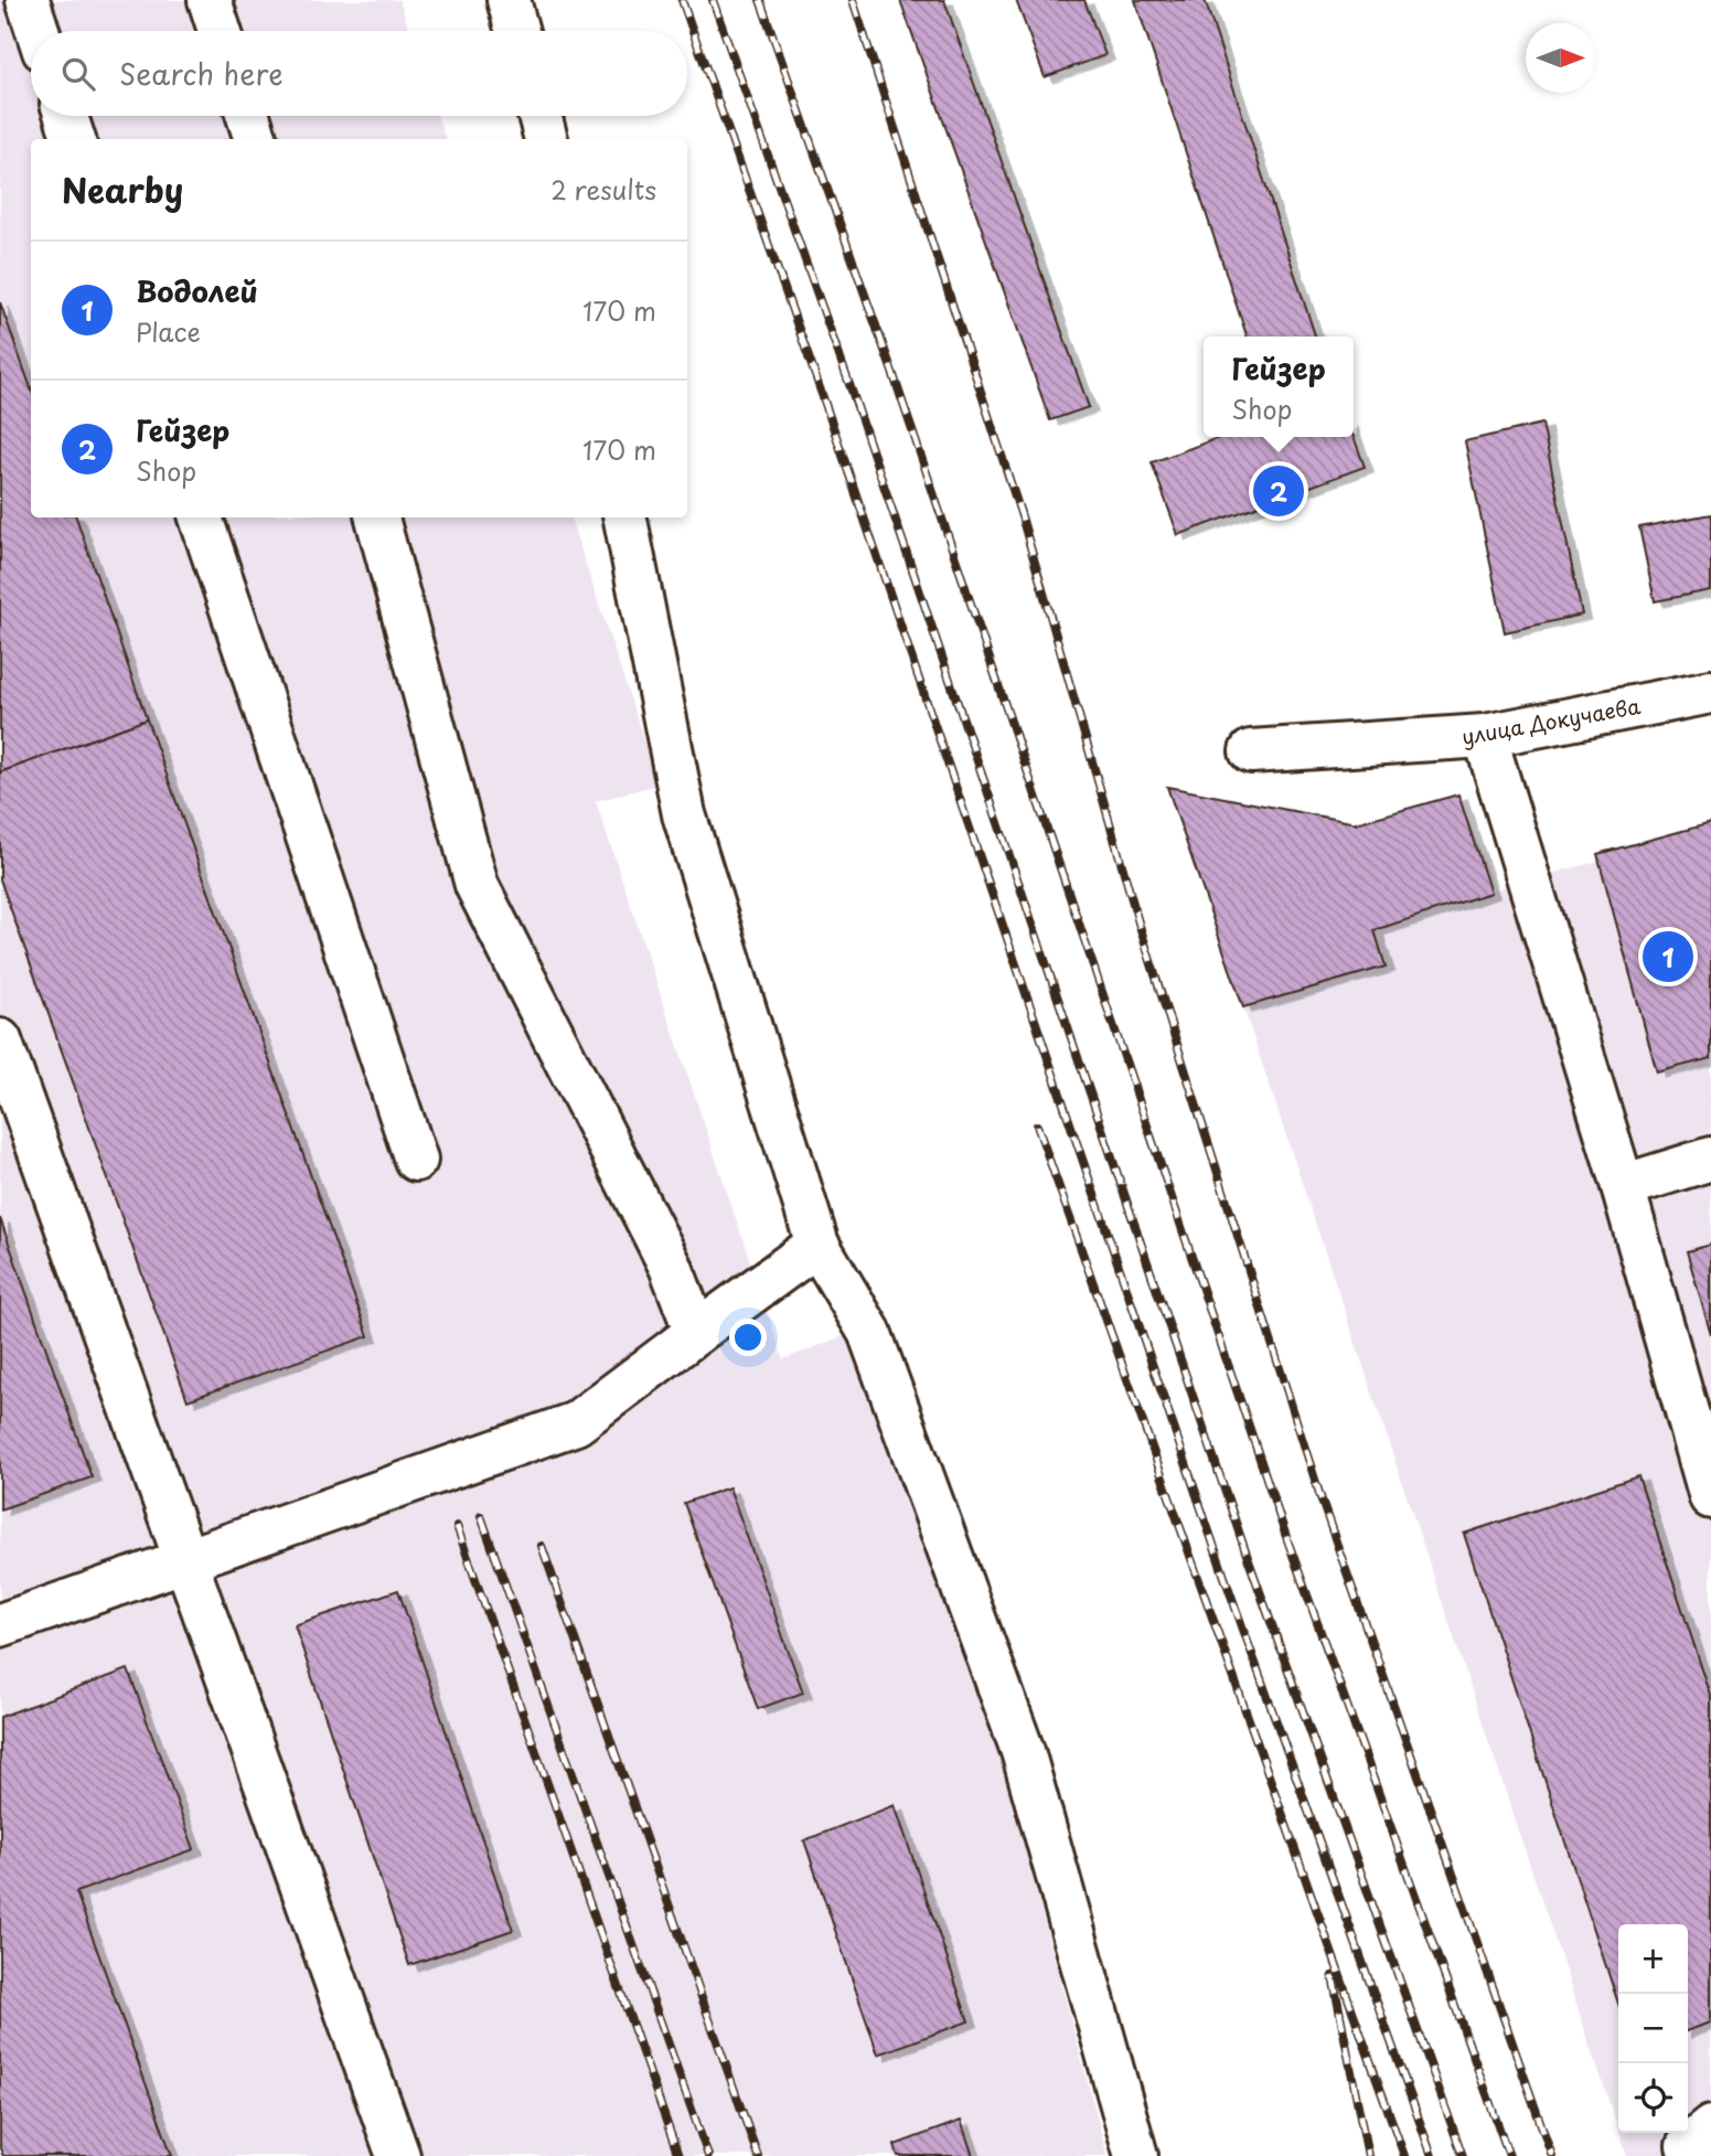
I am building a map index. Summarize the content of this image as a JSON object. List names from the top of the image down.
{
  "streets": {
    "lane": ["улица Докучаева"]
  },
  "north": "right",
  "page": {
    "search": "Search here",
    "heading": ["Nearby", "2 results"],
    "list": [
      {
        "mark": "1",
        "name": "Водолей",
        "note": "Place",
        "value": "170 m"
      },
      {
        "mark": "2",
        "name": "Гейзер",
        "note": "Shop",
        "value": "170 m"
      }
    ],
    "popup": ["Гейзер", "Shop"],
    "pins": ["2", "1"],
    "map_buttons": ["+", "−"]
  }
}
